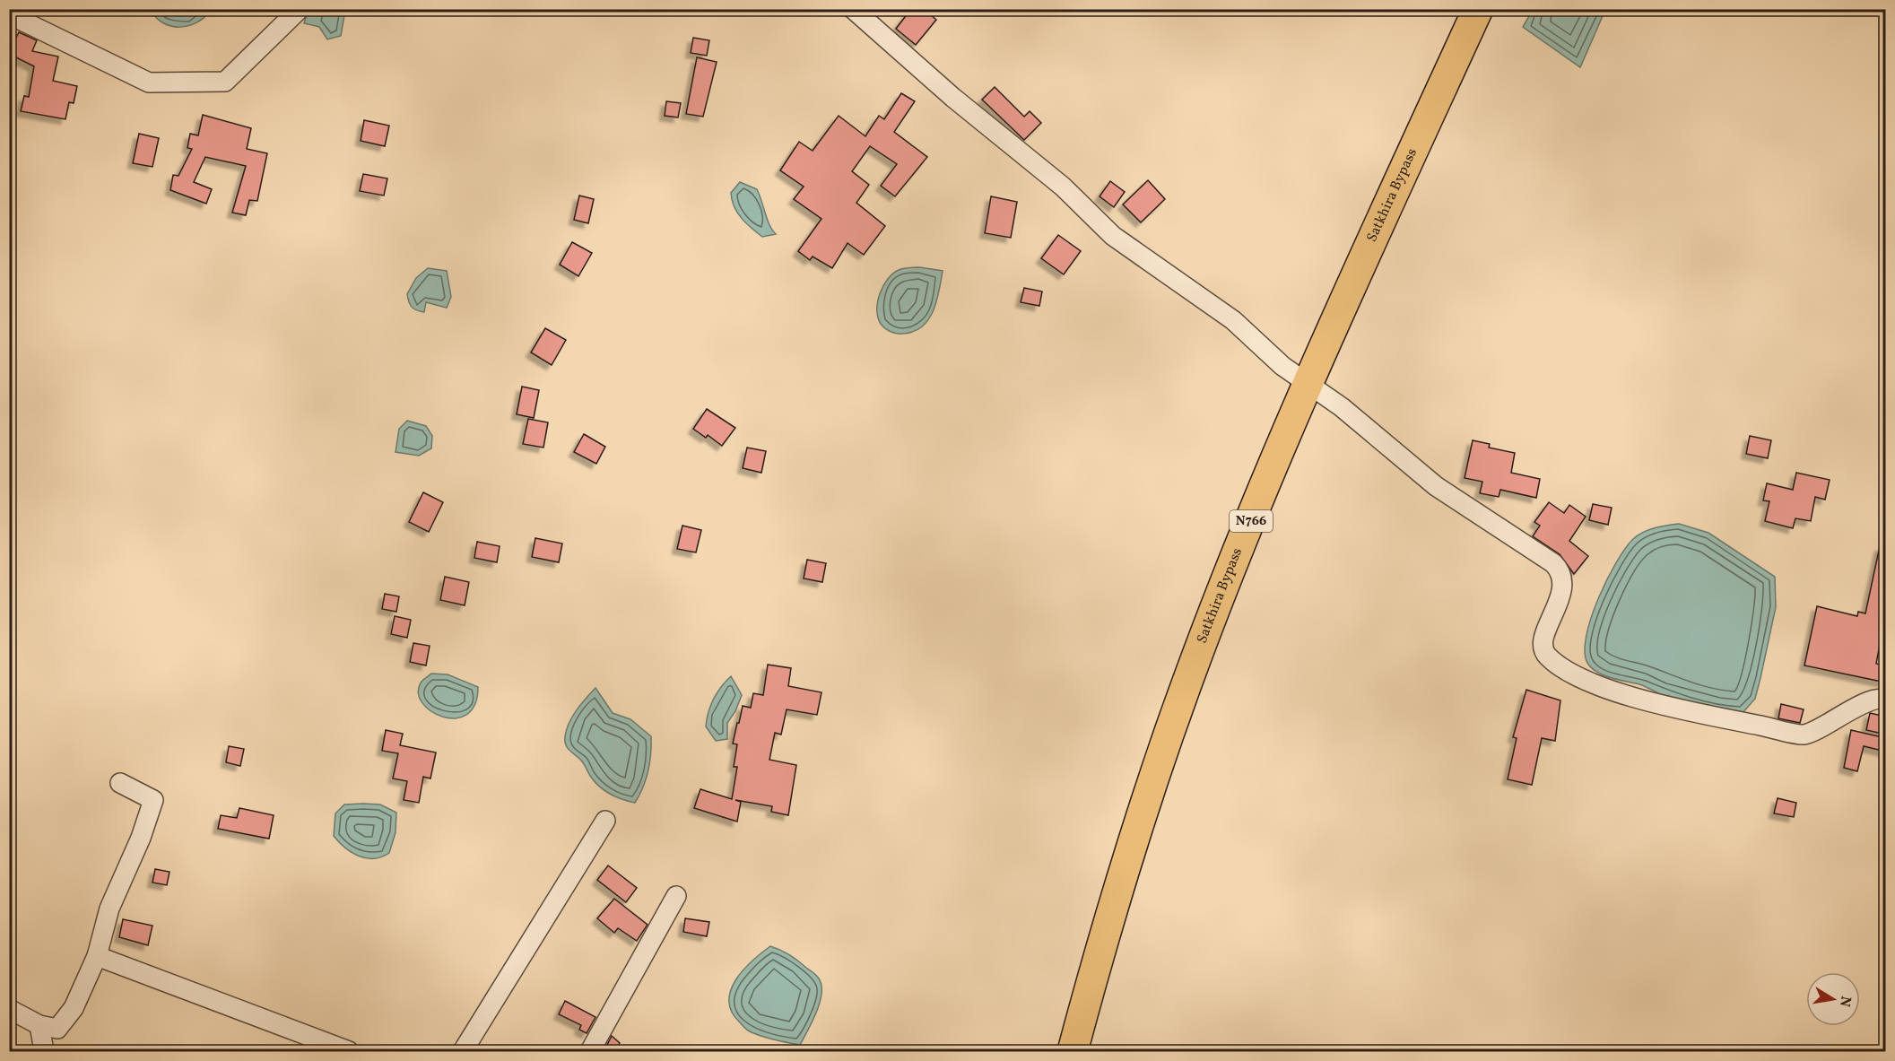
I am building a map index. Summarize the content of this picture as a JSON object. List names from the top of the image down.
{
  "streets": {
    "highway": ["Satkhira Bypass", "N766"]
  },
  "north": "right"
}
